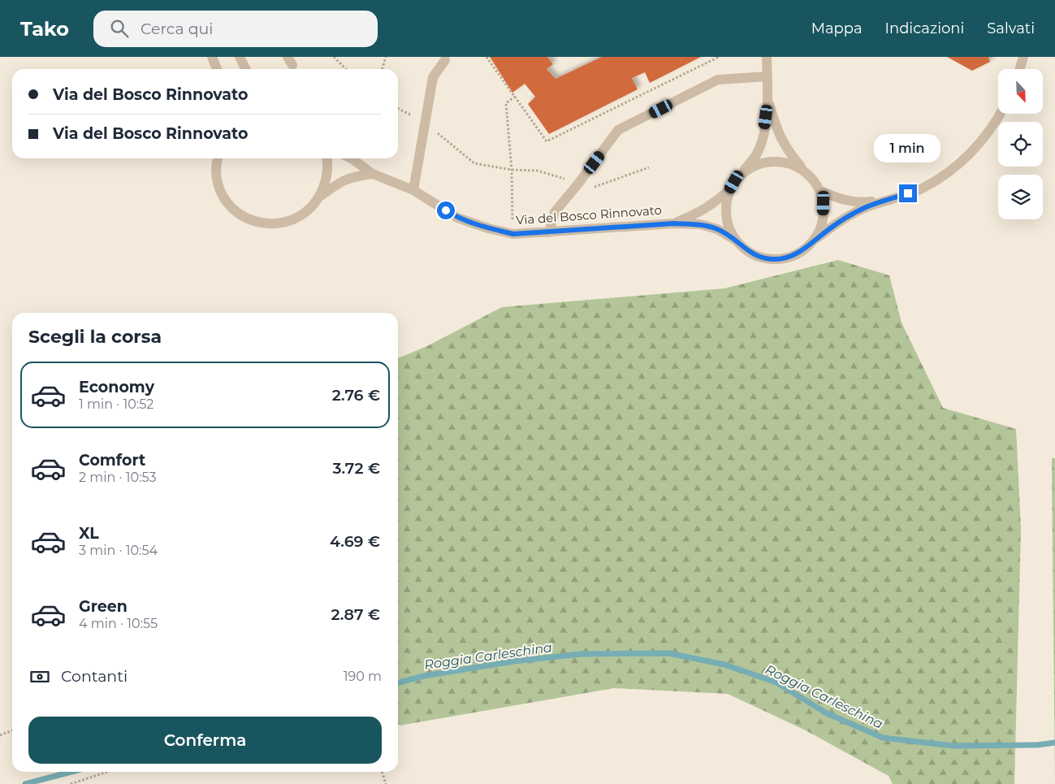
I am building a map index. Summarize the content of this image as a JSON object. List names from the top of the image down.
{
  "streets": {
    "street": ["Via del Bosco Rinnovato"]
  },
  "water": ["Roggia Carleschina"],
  "north": "bottom right",
  "page": {
    "header": "Tako",
    "search": "Cerca qui",
    "nav": ["Mappa", "Indicazioni", "Salvati"],
    "banner": ["Via del Bosco Rinnovato", "Via del Bosco Rinnovato"],
    "bubble": "1 min",
    "heading": "Scegli la corsa",
    "list": [
      {
        "name": "Economy",
        "note": "1 min · 10:52",
        "value": "2.76 €"
      },
      {
        "name": "Comfort",
        "note": "2 min · 10:53",
        "value": "3.72 €"
      },
      {
        "name": "XL",
        "note": "3 min · 10:54",
        "value": "4.69 €"
      },
      {
        "name": "Green",
        "note": "4 min · 10:55",
        "value": "2.87 €"
      }
    ],
    "pay": ["Contanti", "190 m"],
    "buttons": "Conferma"
  }
}
